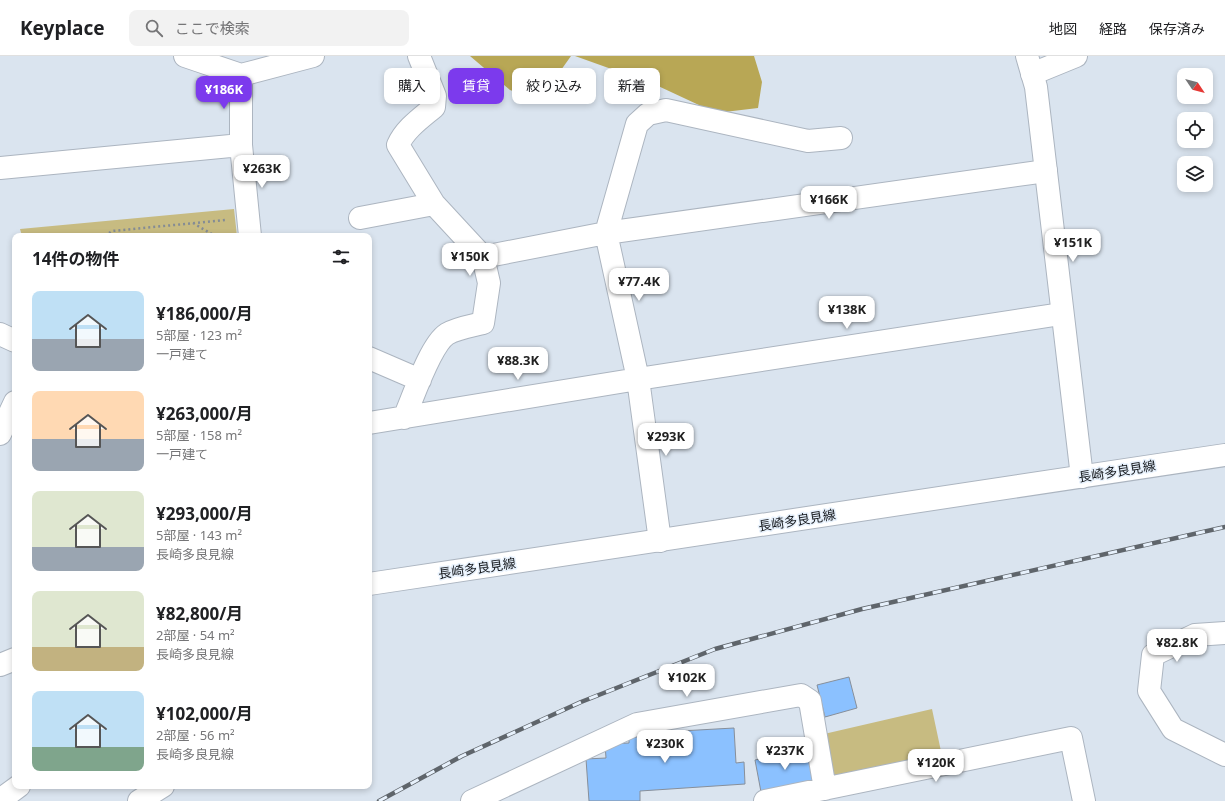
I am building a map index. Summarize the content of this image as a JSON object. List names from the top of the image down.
{
  "streets": {
    "street": ["長崎多良見線"]
  },
  "north": "bottom right",
  "page": {
    "header": "Keyplace",
    "search": "ここで検索",
    "nav": ["地図", "経路", "保存済み"],
    "chip": [
      "購入",
      "賃貸",
      "絞り込み",
      "新着"
    ],
    "price": [
      "¥186K",
      "¥263K",
      "¥166K",
      "¥151K",
      "¥150K",
      "¥77.4K",
      "¥138K",
      "¥88.3K",
      "¥293K",
      "¥82.8K",
      "¥102K",
      "¥230K",
      "¥237K",
      "¥120K"
    ],
    "heading": "14件の物件",
    "list": [
      {
        "name": "¥186,000/月",
        "note": "5部屋 · 123 m² · 一戸建て"
      },
      {
        "name": "¥263,000/月",
        "note": "5部屋 · 158 m² · 一戸建て"
      },
      {
        "name": "¥293,000/月",
        "note": "5部屋 · 143 m² · 長崎多良見線"
      },
      {
        "name": "¥82,800/月",
        "note": "2部屋 · 54 m² · 長崎多良見線"
      },
      {
        "name": "¥102,000/月",
        "note": "2部屋 · 56 m² · 長崎多良見線"
      }
    ]
  }
}
